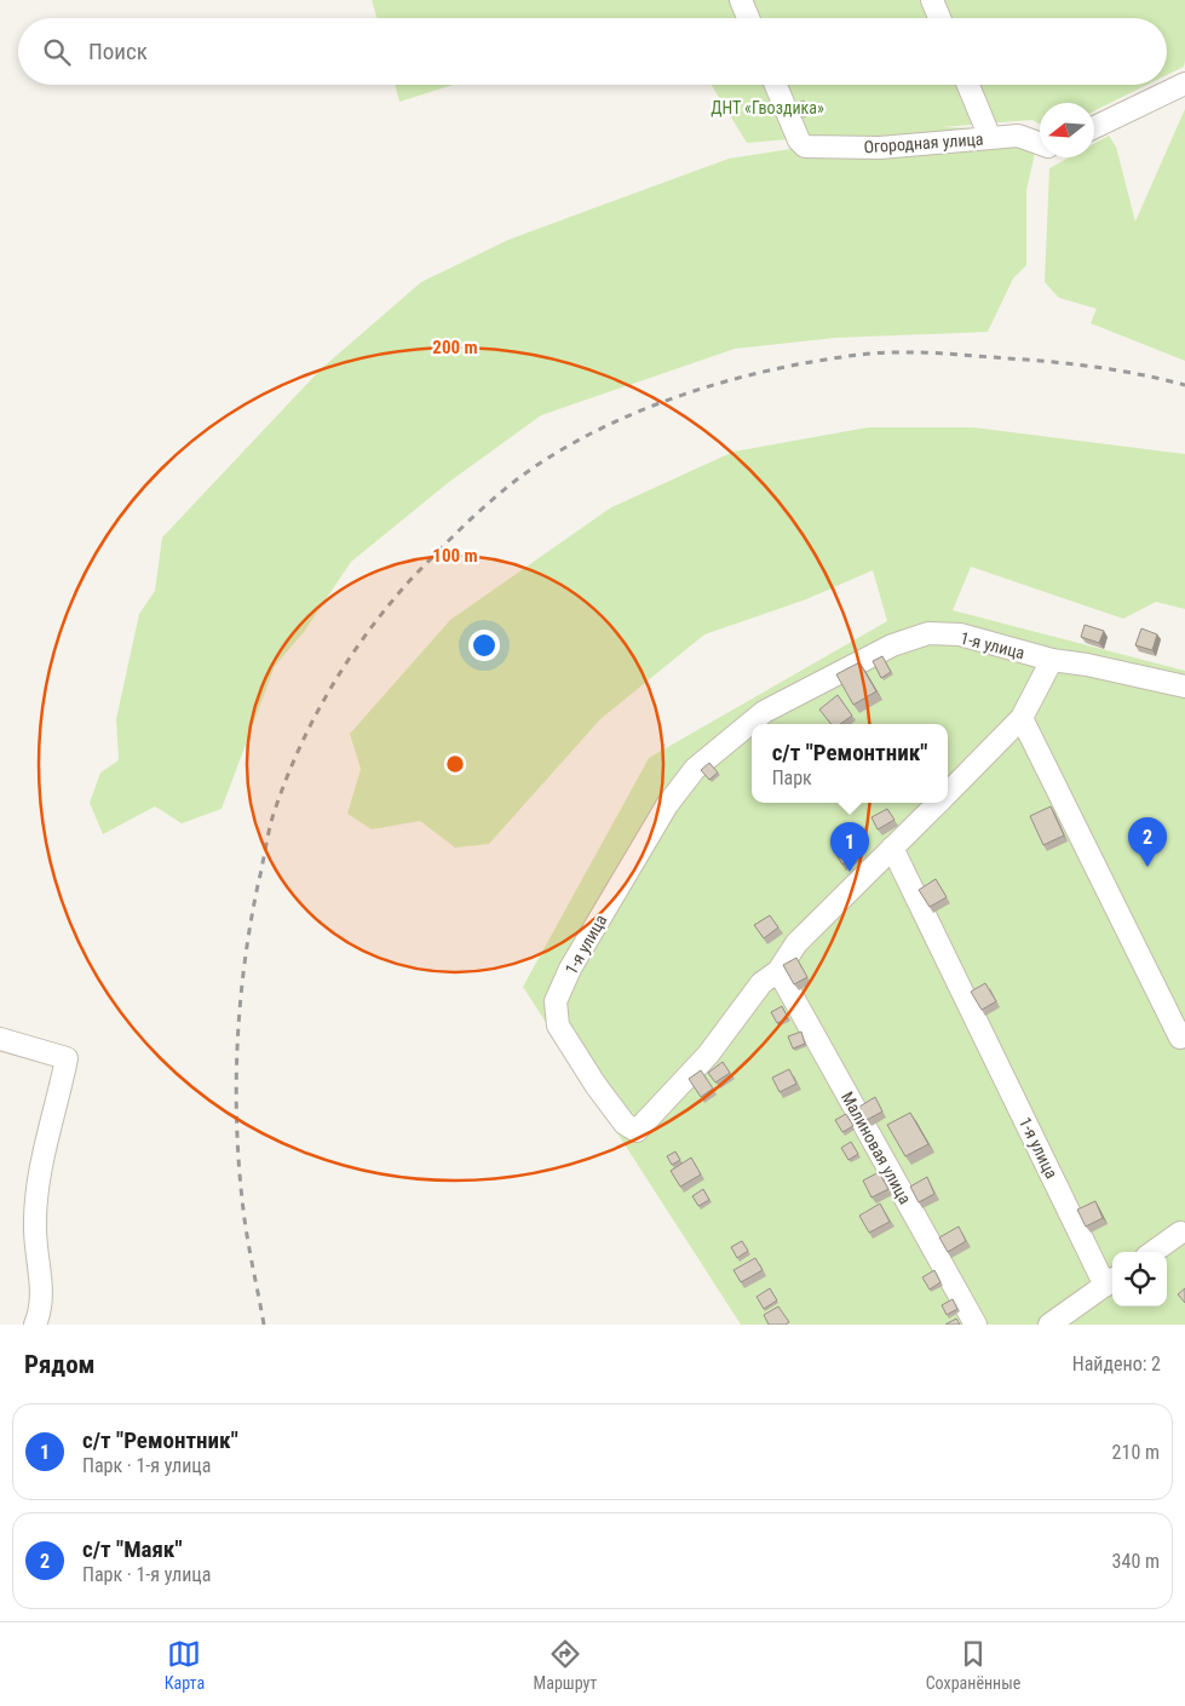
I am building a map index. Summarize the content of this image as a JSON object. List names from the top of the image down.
{
  "streets": {
    "street": ["Огородная улица", "1-я улица", "Малиновая улица"]
  },
  "crossings": [
    ["1-я улица", "Малиновая улица"]
  ],
  "parks": ["ДНТ «Гвоздика»"],
  "north": "left",
  "page": {
    "search": "Поиск",
    "popup": ["с/т \"Ремонтник\"", "Парк"],
    "pins": ["2", "1"],
    "heading": ["Рядом", "Найдено: 2"],
    "list": [
      {
        "mark": "1",
        "name": "с/т \"Ремонтник\"",
        "note": "Парк · 1-я улица",
        "value": "210 m"
      },
      {
        "mark": "2",
        "name": "с/т \"Маяк\"",
        "note": "Парк · 1-я улица",
        "value": "340 m"
      }
    ],
    "nav": ["Карта", "Маршрут", "Сохранённые"]
  },
  "rings": ["200 m", "100 m"]
}
